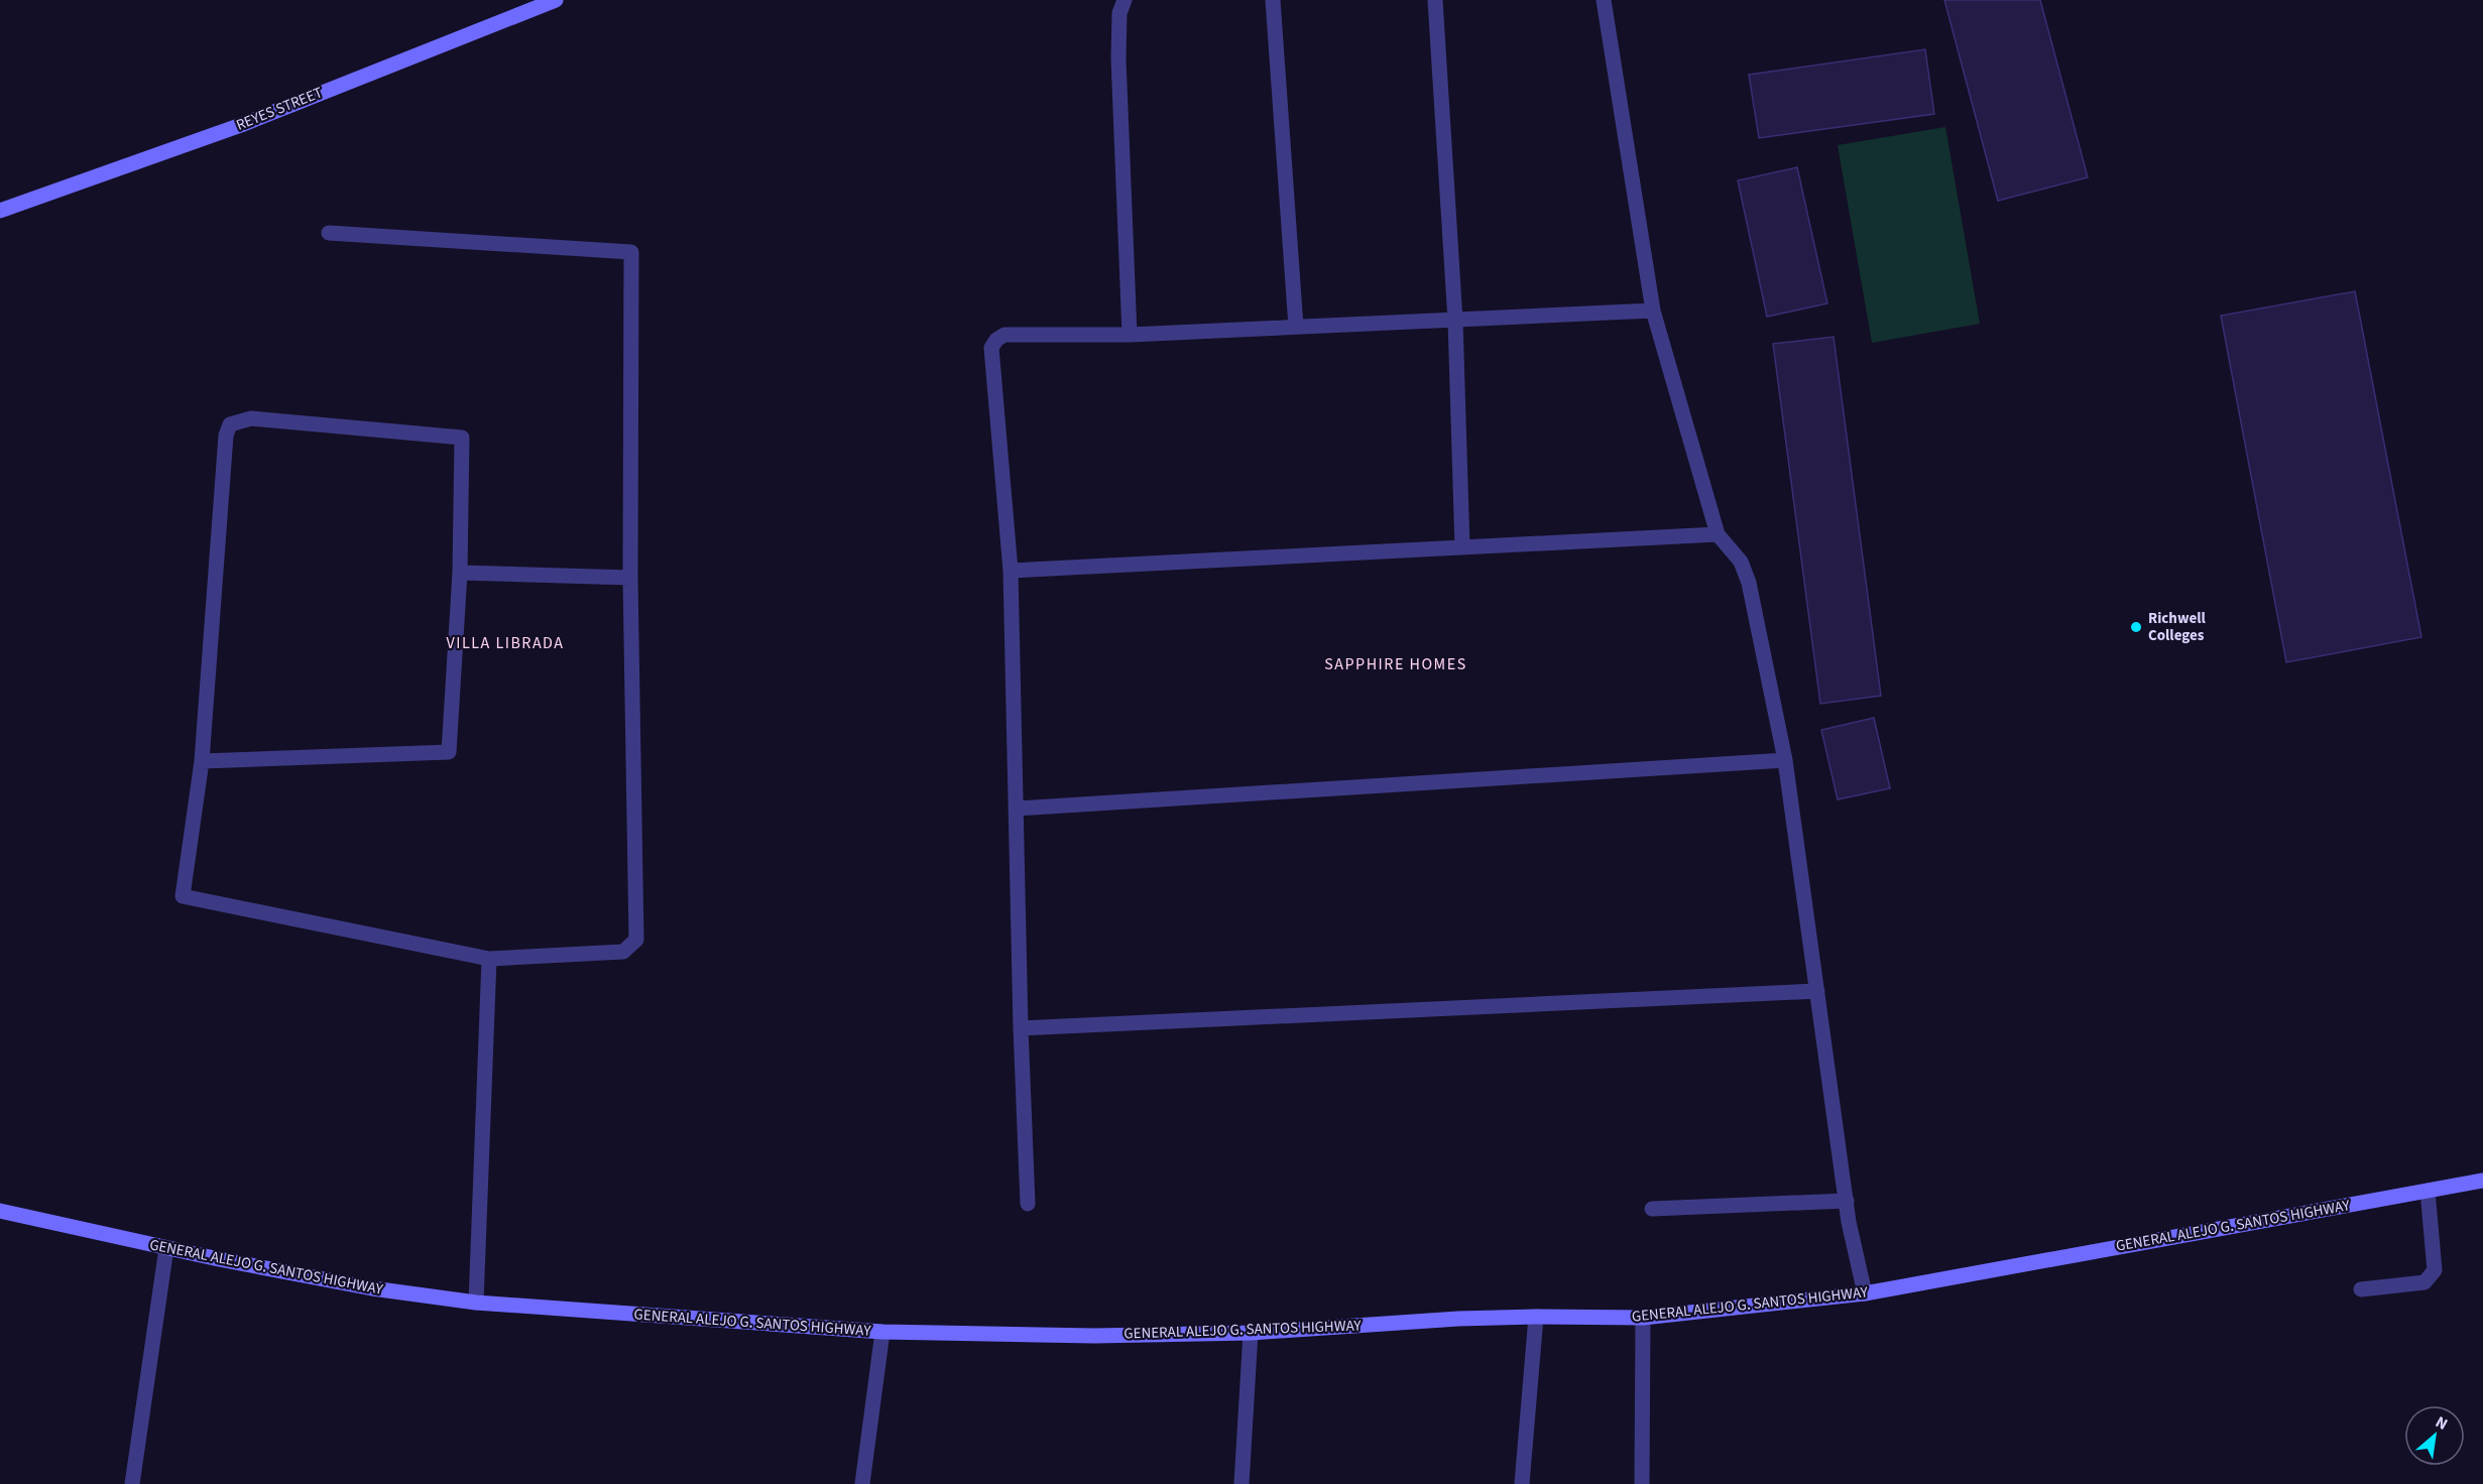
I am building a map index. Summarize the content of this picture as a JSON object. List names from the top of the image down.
{
  "streets": {
    "main road": ["REYES STREET", "GENERAL ALEJO G. SANTOS HIGHWAY"]
  },
  "districts": ["VILLA LIBRADA", "SAPPHIRE HOMES"],
  "places": ["Richwell Colleges"],
  "north": "top right"
}
